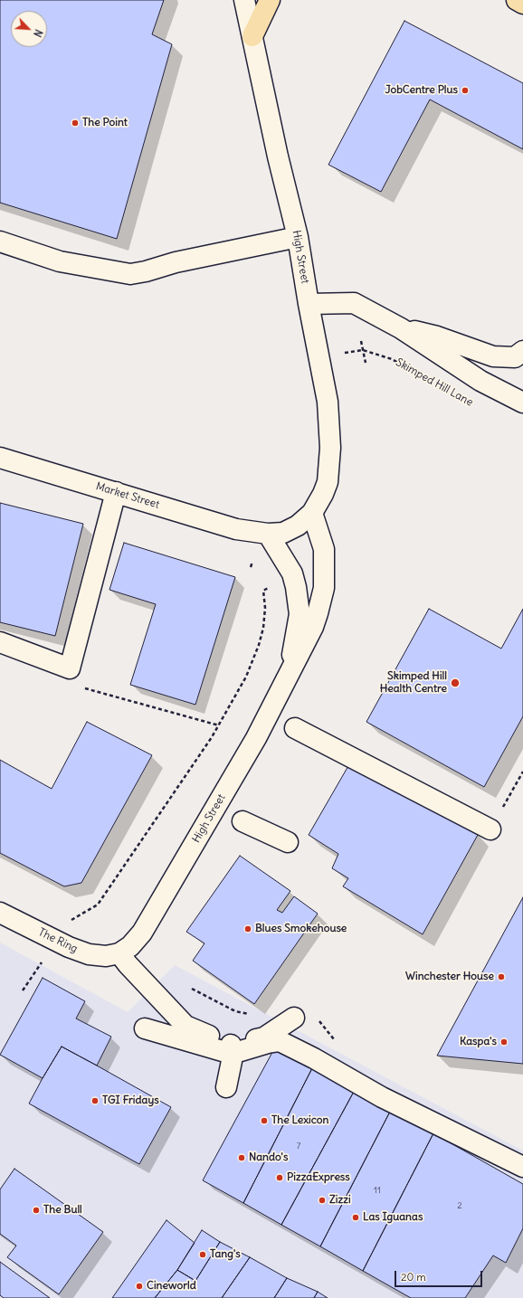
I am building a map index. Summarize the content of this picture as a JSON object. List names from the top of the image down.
{
  "streets": {
    "street": ["High Street", "Market Street", "The Ring"],
    "path": ["Skimped Hill Lane"]
  },
  "crossings": [
    ["High Street", "Market Street"],
    ["High Street", "The Ring"]
  ],
  "places": [
    "JobCentre Plus",
    "The Point",
    "Skimped Hill Health Centre",
    "Blues Smokehouse",
    "Winchester House",
    "Kaspa's",
    "TGI Fridays",
    "The Lexicon",
    "Nando's",
    "PizzaExpress",
    "Zizzi",
    "The Bull",
    "Las Iguanas",
    "Tang's",
    "Cineworld"
  ],
  "house_numbers": ["7", "11", "2"],
  "scale_bar": "20 m",
  "north": "bottom right"
}
